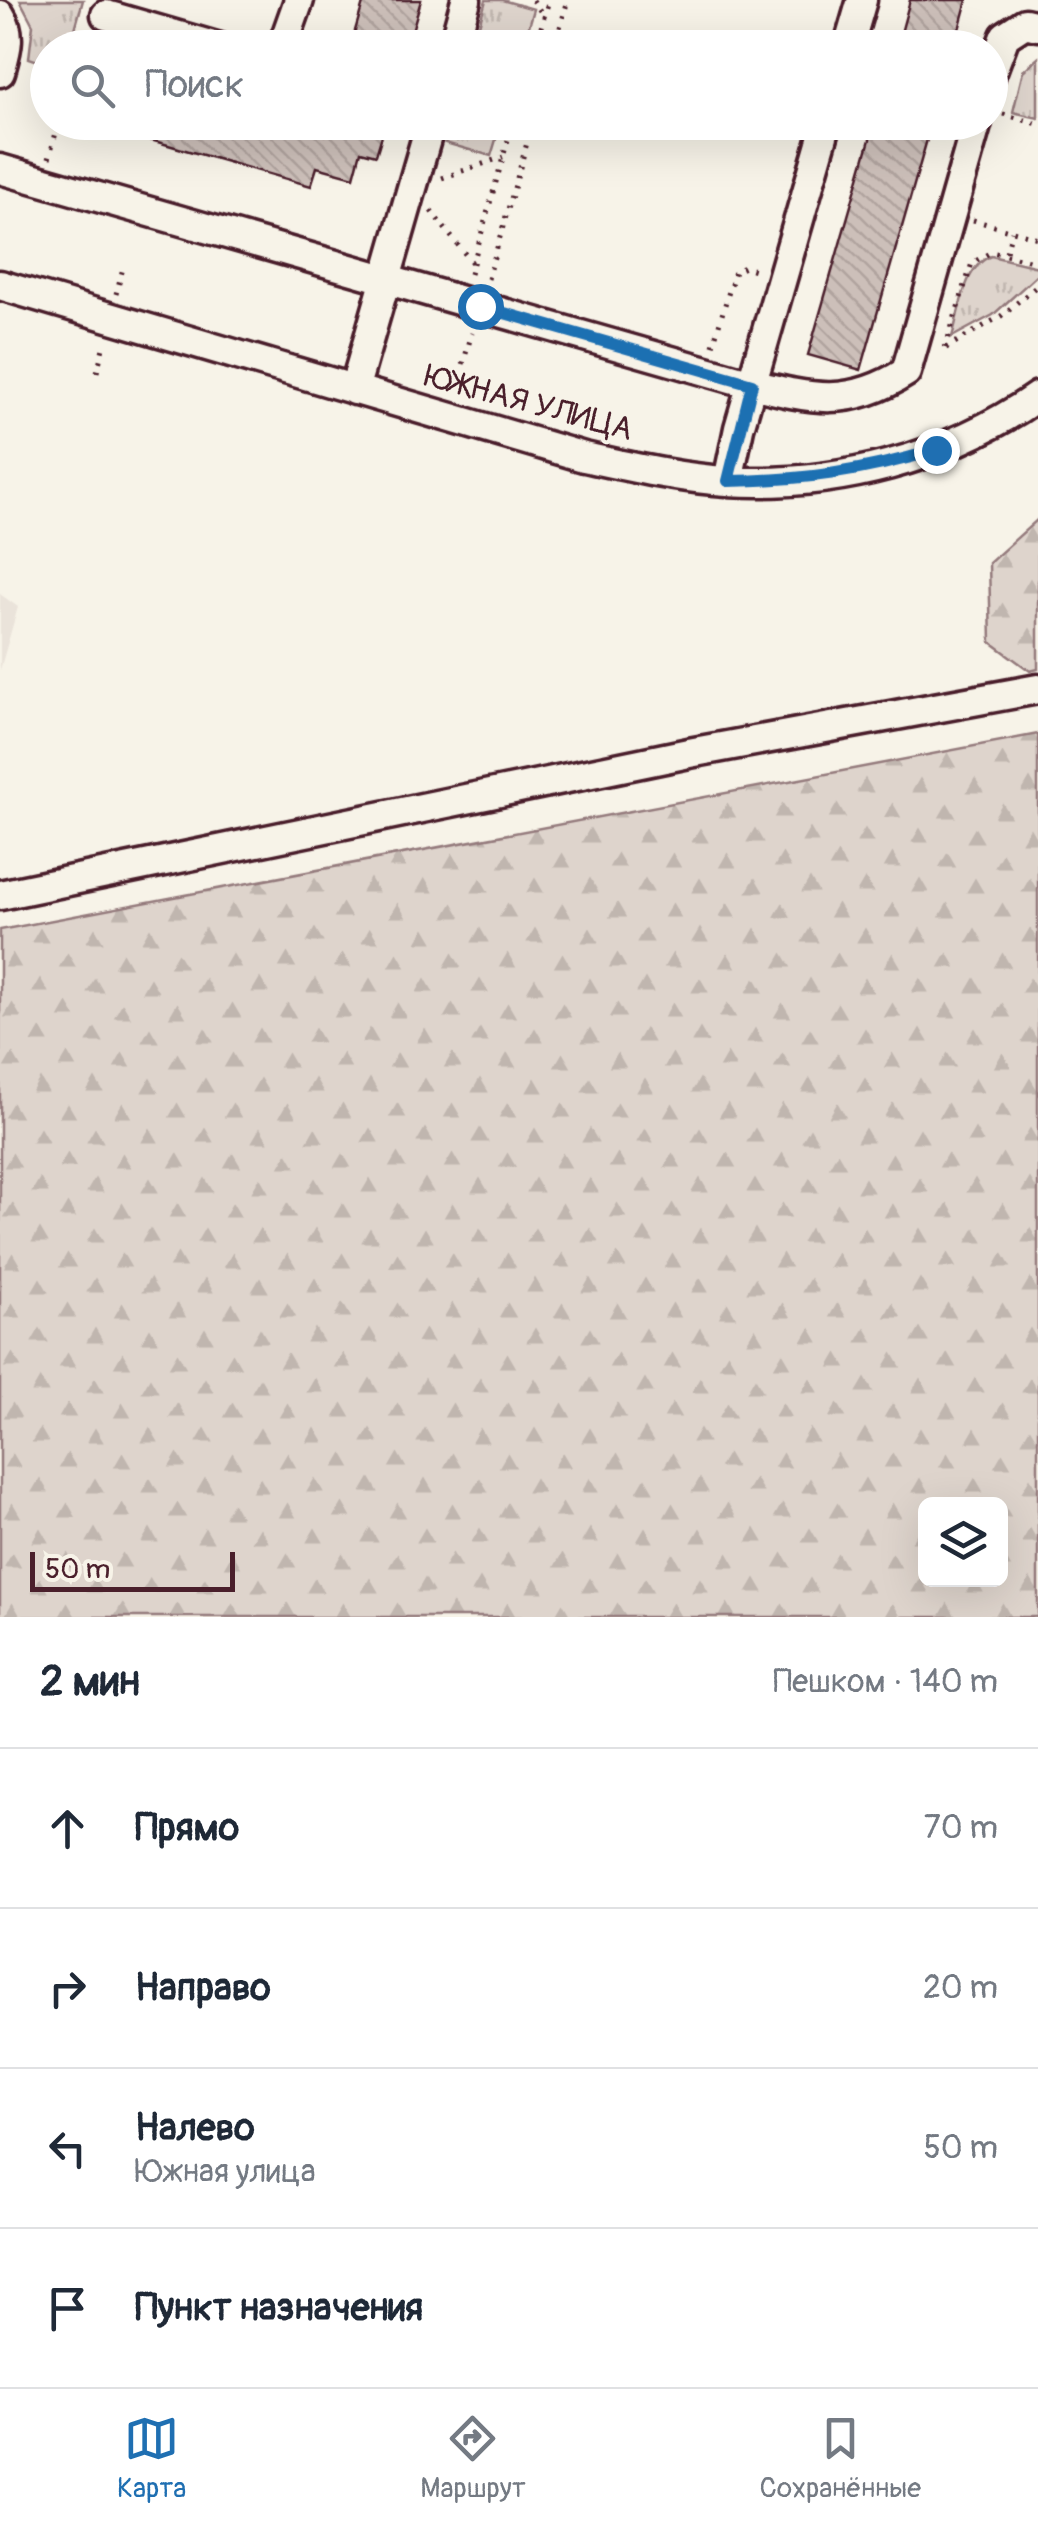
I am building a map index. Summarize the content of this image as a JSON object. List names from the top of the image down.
{
  "streets": {
    "street": ["ЮЖНАЯ УЛИЦА"]
  },
  "scale_bar": "50 m",
  "page": {
    "search": "Поиск",
    "scale": "50 m",
    "heading": ["2 мин", "Пешком · 140 m"],
    "list": [
      ["Прямо", "70 m"],
      ["Направо", "20 m"],
      ["Налево", "Южная улица", "50 m"],
      "Пункт назначения"
    ],
    "nav": ["Карта", "Маршрут", "Сохранённые"]
  }
}
